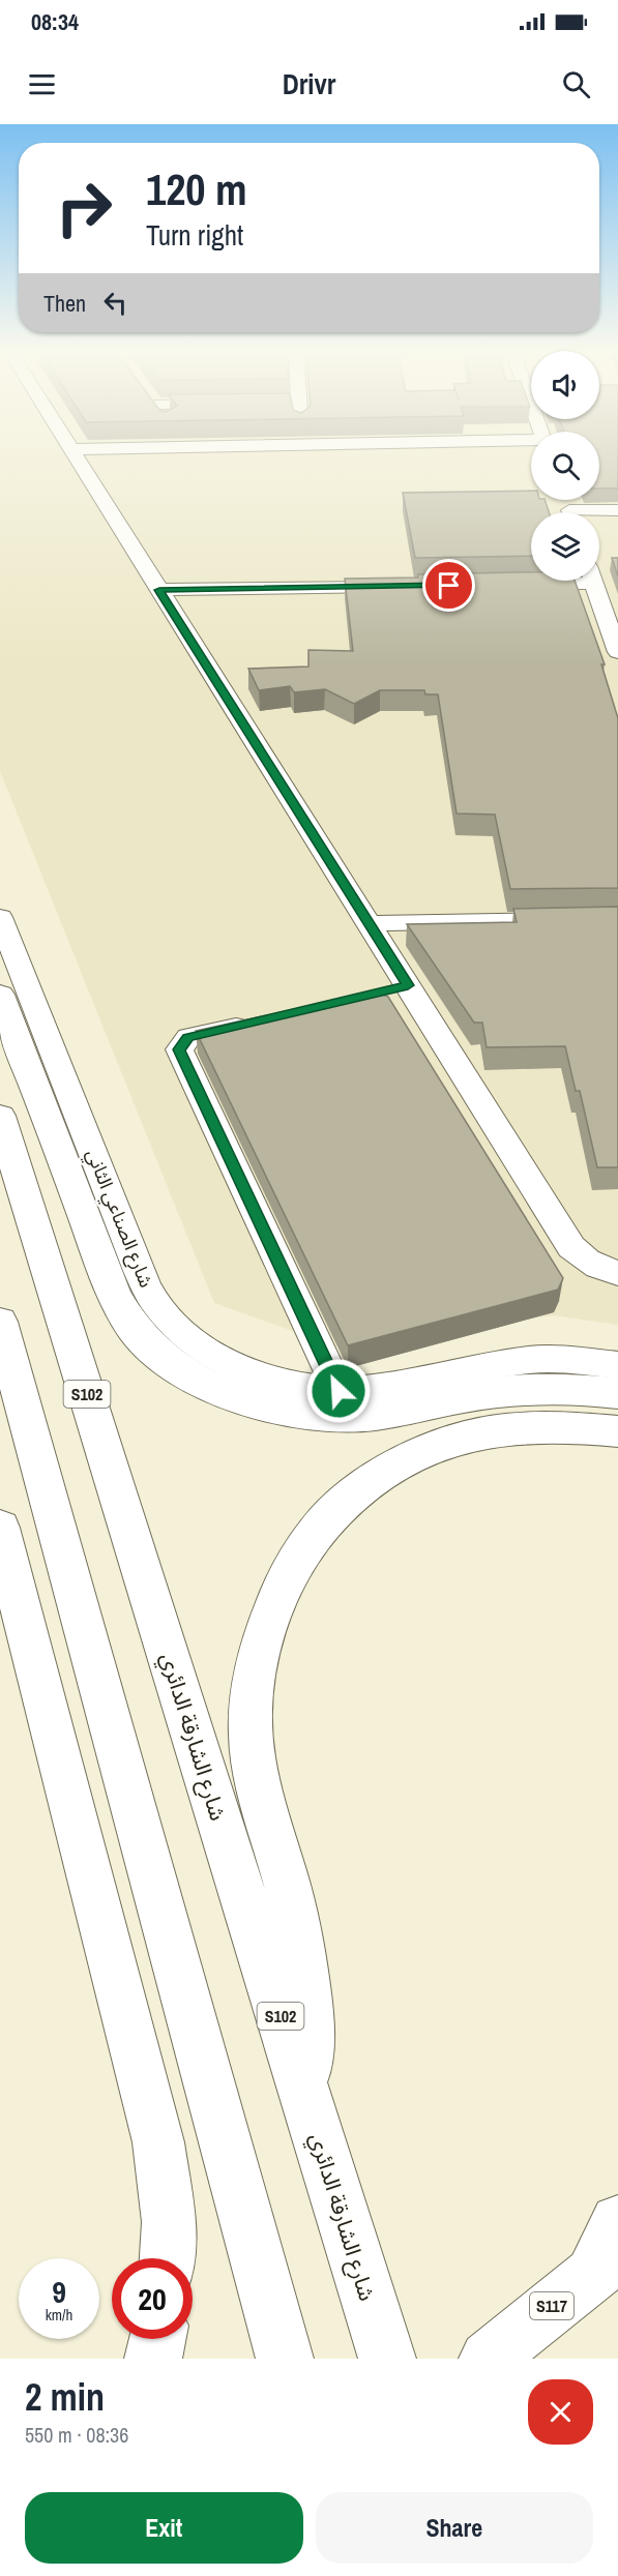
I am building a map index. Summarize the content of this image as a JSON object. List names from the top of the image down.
{
  "streets": {
    "main road": ["S102", "شارع الشارقة الدائري", "S117"],
    "street": ["شارع الصناعي الثاني"]
  },
  "page": {
    "status": "08:34",
    "header": "Drivr",
    "turn": ["120 m", "Turn right"],
    "then": "Then",
    "speed": "9 km/h",
    "limit": "20",
    "heading": ["2 min", "550 m · 08:36"],
    "buttons": ["Exit", "Share"]
  }
}
